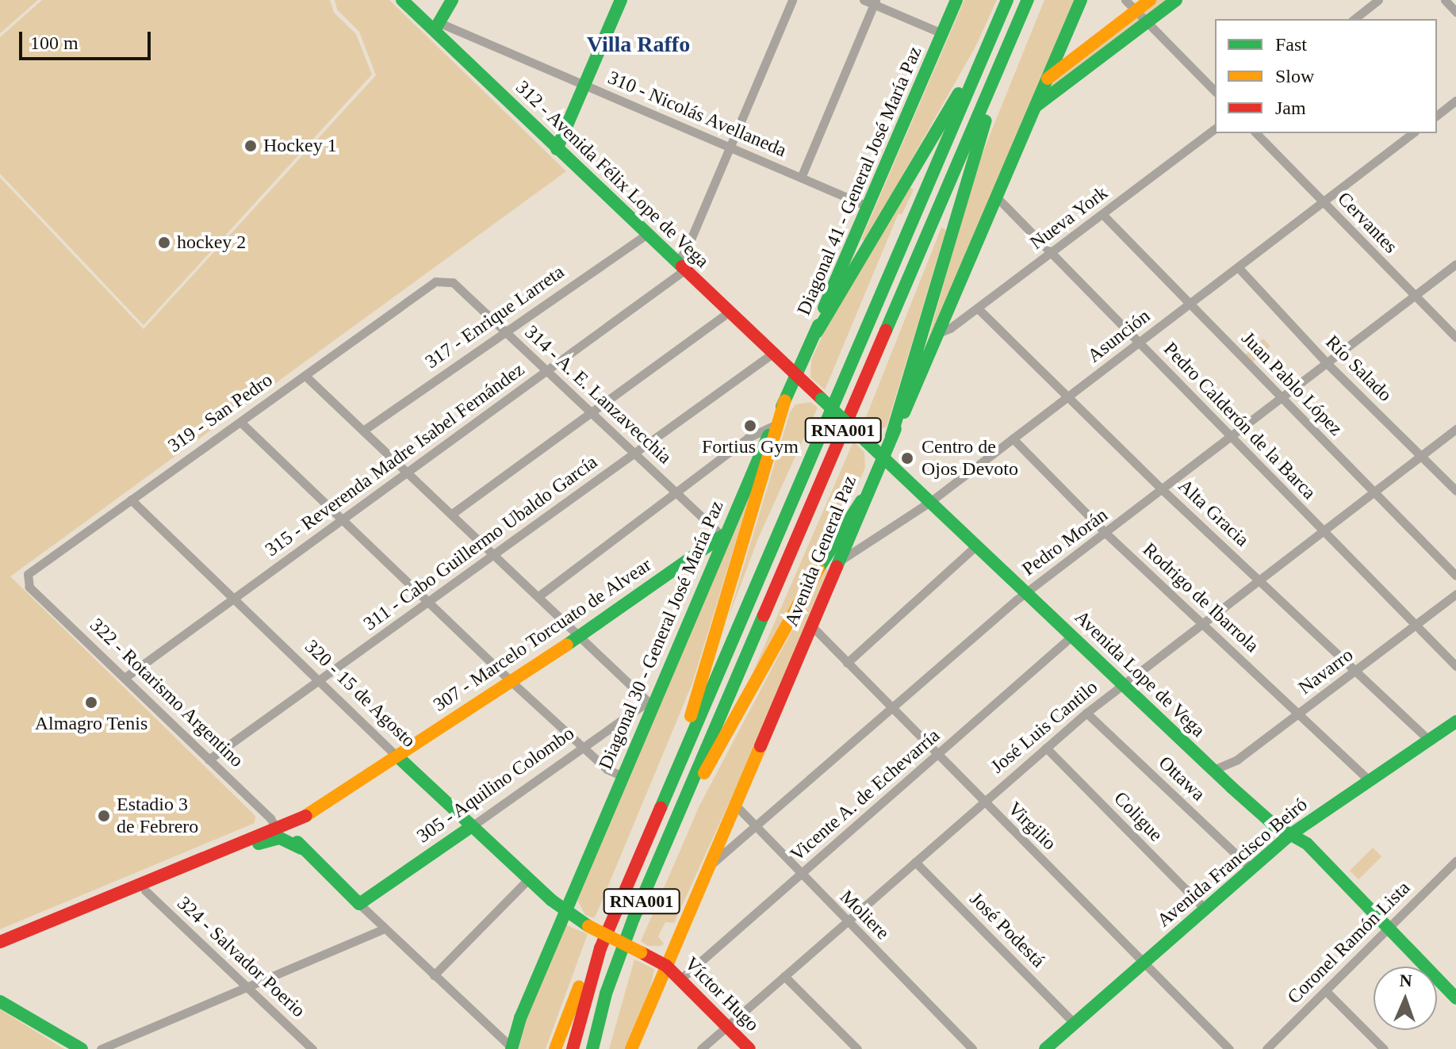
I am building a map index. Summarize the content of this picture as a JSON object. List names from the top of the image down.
{
  "streets": {
    "main road": [
      "312 - Avenida Félix Lope de Vega",
      "Diagonal 41 - General José María Paz",
      "RNA001",
      "Avenida General Paz",
      "307 - Marcelo Torcuato de Alvear",
      "Diagonal 30 - General José María Paz",
      "Avenida Lope de Vega",
      "322 - Rotarismo Argentino",
      "320 - 15 de Agosto",
      "305 - Aquilino Colombo",
      "Avenida Francisco Beiró",
      "Víctor Hugo"
    ],
    "street": [
      "310 - Nicolás Avellaneda",
      "Nueva York",
      "Cervantes",
      "317 - Enrique Larreta",
      "Asunción",
      "Río Salado",
      "Juan Pablo López",
      "314 - A. E. Lanzavecchia",
      "319 - San Pedro",
      "Pedro Calderón de la Barca",
      "315 - Reverenda Madre Isabel Fernández",
      "Alta Gracia",
      "Pedro Morán",
      "311 - Cabo Guillermo Ubaldo García",
      "Rodrigo de Ibarrola",
      "Navarro",
      "José Luis Cantilo",
      "Ottawa",
      "Vicente A. de Echevarría",
      "Coligue",
      "Virgilio",
      "Moliere",
      "José Podestá",
      "Coronel Ramón Lista",
      "324 - Salvador Poerio"
    ]
  },
  "crossings": [
    ["310 - Nicolás Avellaneda", "312 - Avenida Félix Lope de Vega"],
    ["310 - Nicolás Avellaneda", "Diagonal 41 - General José María Paz"],
    ["310 - Nicolás Avellaneda", "315 - Reverenda Madre Isabel Fernández"],
    ["312 - Avenida Félix Lope de Vega", "Diagonal 41 - General José María Paz"],
    ["312 - Avenida Félix Lope de Vega", "317 - Enrique Larreta"],
    ["312 - Avenida Félix Lope de Vega", "315 - Reverenda Madre Isabel Fernández"],
    ["312 - Avenida Félix Lope de Vega", "311 - Cabo Guillermo Ubaldo García"],
    ["312 - Avenida Félix Lope de Vega", "Diagonal 30 - General José María Paz"],
    ["312 - Avenida Félix Lope de Vega", "Avenida Lope de Vega"],
    ["Diagonal 41 - General José María Paz", "Diagonal 30 - General José María Paz"],
    ["Diagonal 41 - General José María Paz", "Avenida Lope de Vega"],
    ["Nueva York", "Juan Pablo López"],
    ["Nueva York", "Pedro Calderón de la Barca"],
    ["Nueva York", "Alta Gracia"],
    ["Nueva York", "Avenida General Paz"],
    ["Cervantes", "Asunción"],
    ["Cervantes", "Pedro Morán"],
    ["317 - Enrique Larreta", "314 - A. E. Lanzavecchia"],
    ["Asunción", "Río Salado"],
    ["Asunción", "Juan Pablo López"],
    ["Asunción", "Pedro Calderón de la Barca"],
    ["Asunción", "Alta Gracia"],
    ["Asunción", "Avenida General Paz"],
    ["Asunción", "Rodrigo de Ibarrola"],
    ["Asunción", "Avenida Lope de Vega"],
    ["Río Salado", "Pedro Morán"],
    ["Río Salado", "José Luis Cantilo"],
    ["Juan Pablo López", "Pedro Morán"],
    ["Juan Pablo López", "José Luis Cantilo"],
    ["314 - A. E. Lanzavecchia", "319 - San Pedro"],
    ["314 - A. E. Lanzavecchia", "315 - Reverenda Madre Isabel Fernández"],
    ["314 - A. E. Lanzavecchia", "311 - Cabo Guillermo Ubaldo García"],
    ["314 - A. E. Lanzavecchia", "307 - Marcelo Torcuato de Alvear"],
    ["314 - A. E. Lanzavecchia", "Diagonal 30 - General José María Paz"],
    ["319 - San Pedro", "322 - Rotarismo Argentino"],
    ["319 - San Pedro", "320 - 15 de Agosto"],
    ["Pedro Calderón de la Barca", "Pedro Morán"],
    ["Pedro Calderón de la Barca", "Avenida General Paz"],
    ["Pedro Calderón de la Barca", "Navarro"],
    ["Pedro Calderón de la Barca", "José Luis Cantilo"],
    ["315 - Reverenda Madre Isabel Fernández", "322 - Rotarismo Argentino"],
    ["315 - Reverenda Madre Isabel Fernández", "320 - 15 de Agosto"],
    ["Alta Gracia", "Pedro Morán"],
    ["Alta Gracia", "Navarro"],
    ["Alta Gracia", "José Luis Cantilo"],
    ["Alta Gracia", "Avenida Francisco Beiró"],
    ["Pedro Morán", "Avenida General Paz"],
    ["Pedro Morán", "Rodrigo de Ibarrola"],
    ["Pedro Morán", "Avenida Lope de Vega"],
    ["Pedro Morán", "Virgilio"],
    ["Pedro Morán", "Moliere"],
    ["311 - Cabo Guillermo Ubaldo García", "322 - Rotarismo Argentino"],
    ["311 - Cabo Guillermo Ubaldo García", "320 - 15 de Agosto"],
    ["Avenida General Paz", "Avenida Lope de Vega"],
    ["Avenida General Paz", "Virgilio"],
    ["Avenida General Paz", "Moliere"],
    ["Avenida General Paz", "Víctor Hugo"],
    ["Rodrigo de Ibarrola", "Navarro"],
    ["Rodrigo de Ibarrola", "José Luis Cantilo"],
    ["Rodrigo de Ibarrola", "Avenida Francisco Beiró"],
    ["307 - Marcelo Torcuato de Alvear", "Diagonal 30 - General José María Paz"],
    ["307 - Marcelo Torcuato de Alvear", "322 - Rotarismo Argentino"],
    ["307 - Marcelo Torcuato de Alvear", "320 - 15 de Agosto"],
    ["Diagonal 30 - General José María Paz", "Avenida Lope de Vega"],
    ["Diagonal 30 - General José María Paz", "322 - Rotarismo Argentino"],
    ["Diagonal 30 - General José María Paz", "320 - 15 de Agosto"],
    ["Diagonal 30 - General José María Paz", "305 - Aquilino Colombo"],
    ["Navarro", "Avenida Lope de Vega"],
    ["Avenida Lope de Vega", "José Luis Cantilo"],
    ["Avenida Lope de Vega", "Vicente A. de Echevarría"],
    ["Avenida Lope de Vega", "Avenida Francisco Beiró"],
    ["Avenida Lope de Vega", "Coronel Ramón Lista"],
    ["322 - Rotarismo Argentino", "305 - Aquilino Colombo"],
    ["320 - 15 de Agosto", "305 - Aquilino Colombo"],
    ["320 - 15 de Agosto", "Víctor Hugo"],
    ["José Luis Cantilo", "Ottawa"],
    ["José Luis Cantilo", "Coligue"],
    ["José Luis Cantilo", "Virgilio"],
    ["José Luis Cantilo", "Moliere"],
    ["José Luis Cantilo", "José Podestá"],
    ["José Luis Cantilo", "Víctor Hugo"],
    ["Ottawa", "Avenida Francisco Beiró"],
    ["Vicente A. de Echevarría", "Virgilio"],
    ["Vicente A. de Echevarría", "Moliere"],
    ["Vicente A. de Echevarría", "Víctor Hugo"],
    ["Coligue", "Avenida Francisco Beiró"],
    ["Virgilio", "Avenida Francisco Beiró"],
    ["Avenida Francisco Beiró", "José Podestá"]
  ],
  "districts": ["Villa Raffo"],
  "places": [
    "Hockey 1",
    "hockey 2",
    "Fortius Gym",
    "Centro de Ojos Devoto",
    "Almagro Tenis",
    "Estadio 3 de Febrero"
  ],
  "legend": ["Fast", "Slow", "Jam"],
  "scale_bar": "100 m",
  "north": "top"
}
